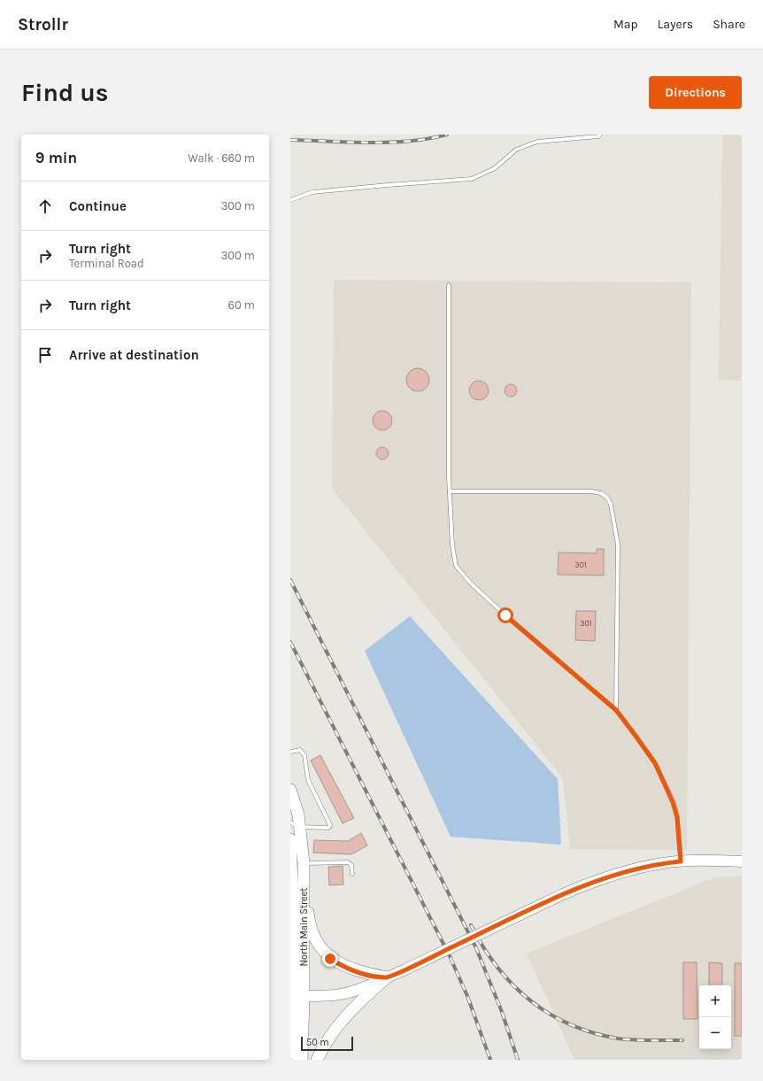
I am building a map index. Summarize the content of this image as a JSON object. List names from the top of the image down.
{
  "streets": {
    "main road": ["North Main Street"]
  },
  "house_numbers": ["301", "301"],
  "scale_bar": "50 m",
  "page": {
    "header": "Strollr",
    "nav": ["Map", "Layers", "Share"],
    "buttons": "Directions",
    "title": "Find us",
    "heading": ["9 min", "Walk · 660 m"],
    "list": [
      ["Continue", "300 m"],
      ["Turn right", "Terminal Road", "300 m"],
      ["Turn right", "60 m"],
      "Arrive at destination"
    ],
    "map_buttons": ["+", "−"],
    "scale": "50 m"
  }
}
